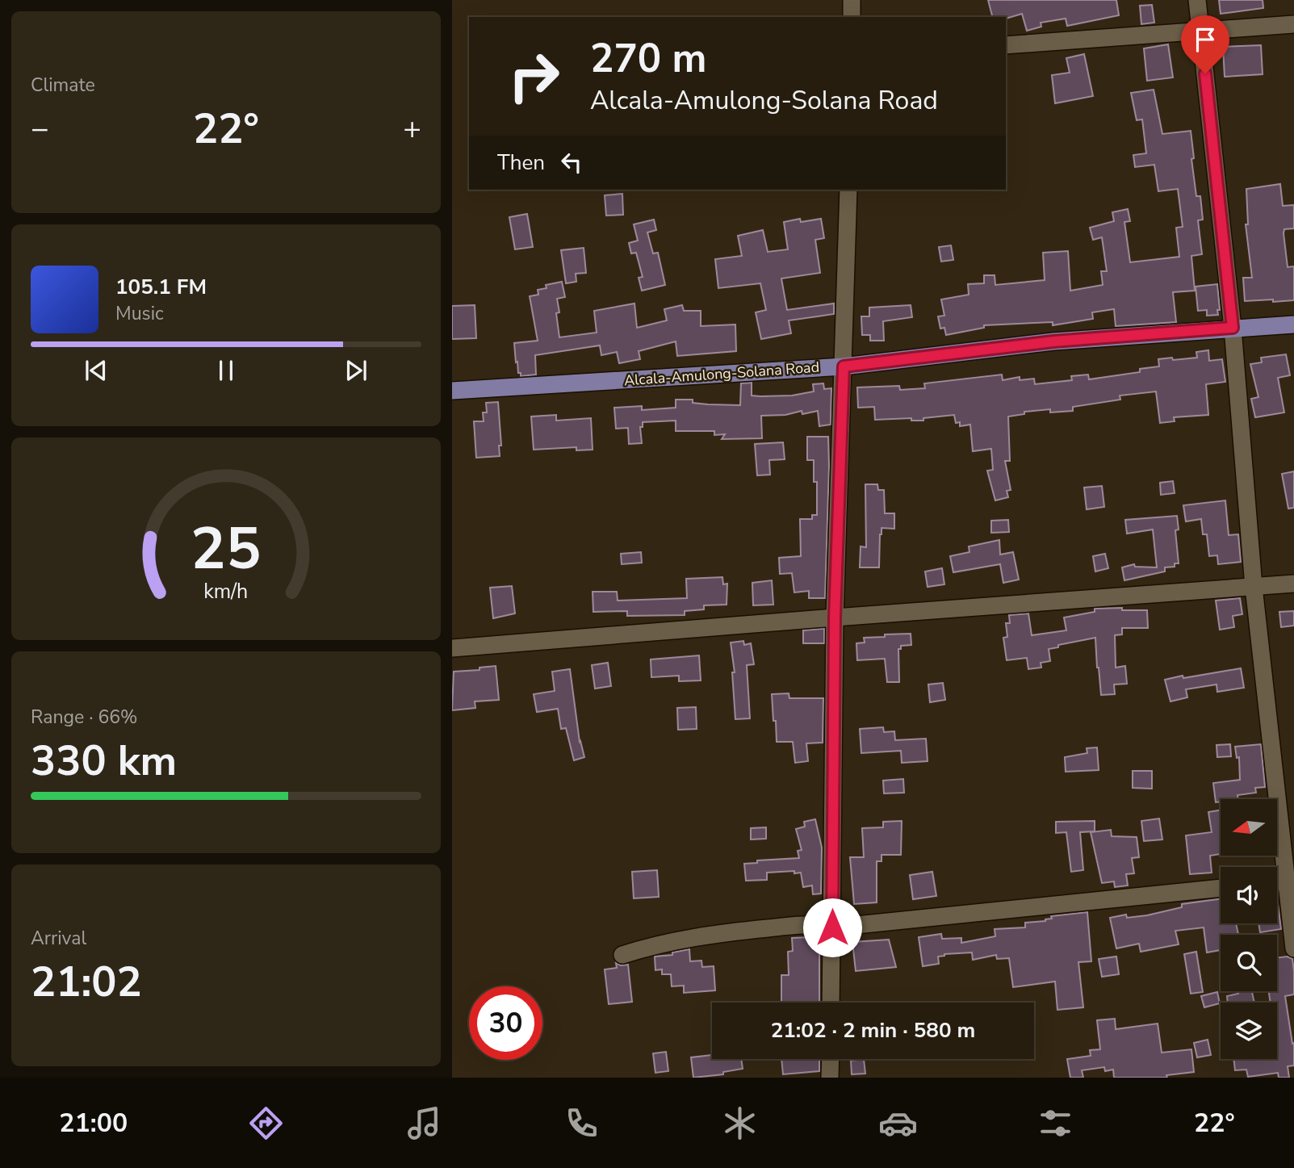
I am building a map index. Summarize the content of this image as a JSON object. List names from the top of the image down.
{
  "streets": {
    "main road": ["Alcala-Amulong-Solana Road"]
  },
  "north": "left",
  "page": {
    "tile": [
      "Climate",
      ["Range · 66%", "330 km"],
      ["Arrival", "21:02"]
    ],
    "turn": ["270 m", "Alcala-Amulong-Solana Road"],
    "heat": ["−", "22°", "+"],
    "then": "Then",
    "song": ["105.1 FM", "Music"],
    "limit": "30",
    "trip": "21:02 · 2 min · 580 m",
    "tabs": ["21:00", "22°"],
    "gauge": ["25", "km/h"]
  }
}
